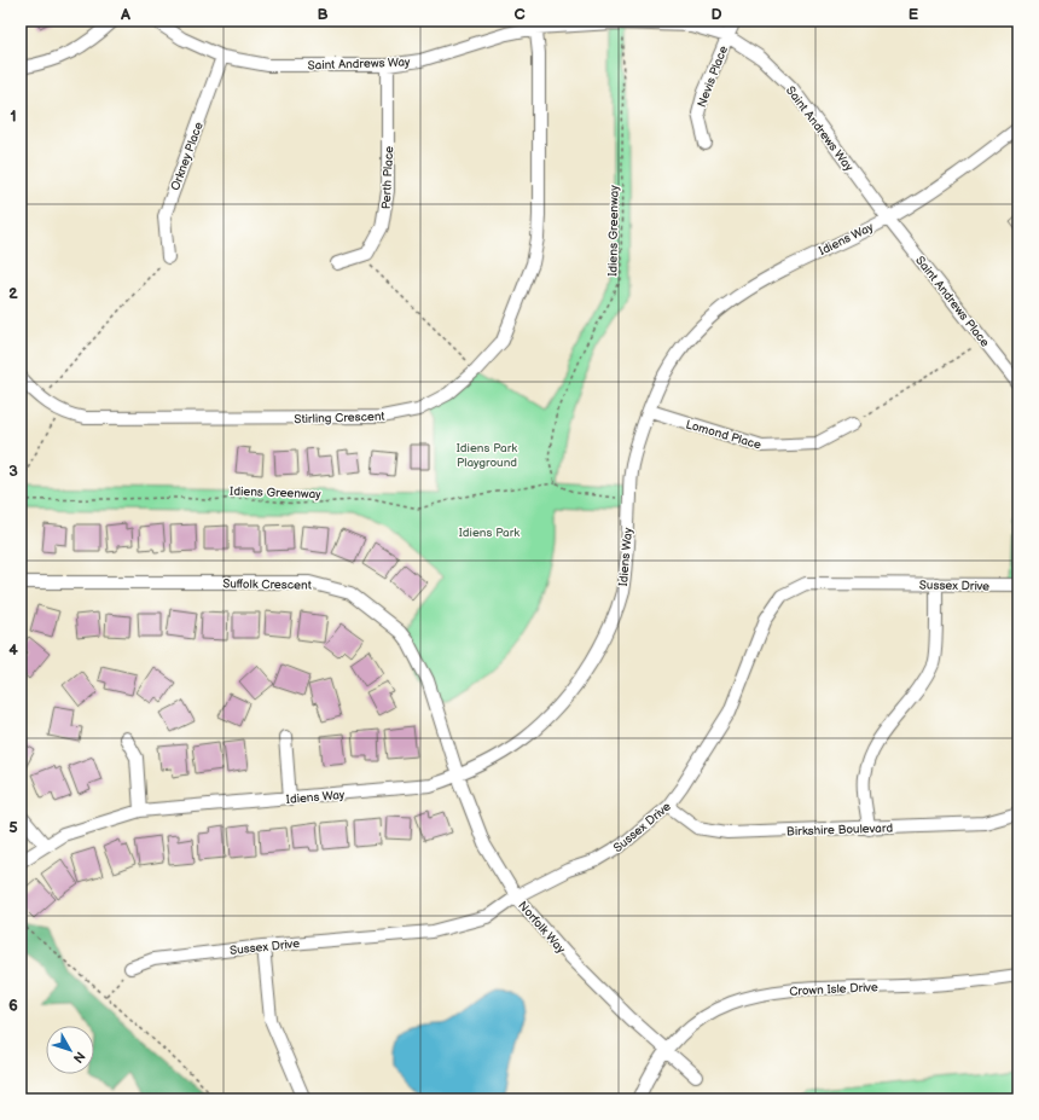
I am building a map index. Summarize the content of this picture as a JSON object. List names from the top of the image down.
{
  "streets": {
    "street": [
      "Saint Andrews Way",
      "Nevis Place",
      "Orkney Place",
      "Perth Place",
      "Idiens Way",
      "Saint Andrews Place",
      "Stirling Crescent",
      "Lomond Place",
      "Suffolk Crescent",
      "Sussex Drive",
      "Birkshire Boulevard",
      "Norfolk Way",
      "Crown Isle Drive"
    ],
    "path": ["Idiens Greenway"]
  },
  "crossings": [
    ["Saint Andrews Way", "Nevis Place"],
    ["Saint Andrews Way", "Orkney Place"],
    ["Saint Andrews Way", "Perth Place"],
    ["Saint Andrews Way", "Idiens Greenway"],
    ["Saint Andrews Way", "Idiens Way"],
    ["Saint Andrews Way", "Saint Andrews Place"],
    ["Saint Andrews Way", "Stirling Crescent"],
    ["Idiens Way", "Saint Andrews Place"],
    ["Idiens Way", "Lomond Place"],
    ["Idiens Way", "Suffolk Crescent"],
    ["Idiens Way", "Norfolk Way"],
    ["Suffolk Crescent", "Norfolk Way"],
    ["Sussex Drive", "Birkshire Boulevard"],
    ["Sussex Drive", "Norfolk Way"],
    ["Norfolk Way", "Crown Isle Drive"]
  ],
  "parks": ["Idiens Park Playground", "Idiens Park"],
  "north": "bottom right",
  "grid": {
    "columns": [
      "A",
      "B",
      "C",
      "D",
      "E"
    ],
    "rows": [
      "1",
      "2",
      "3",
      "4",
      "5",
      "6"
    ]
  }
}
